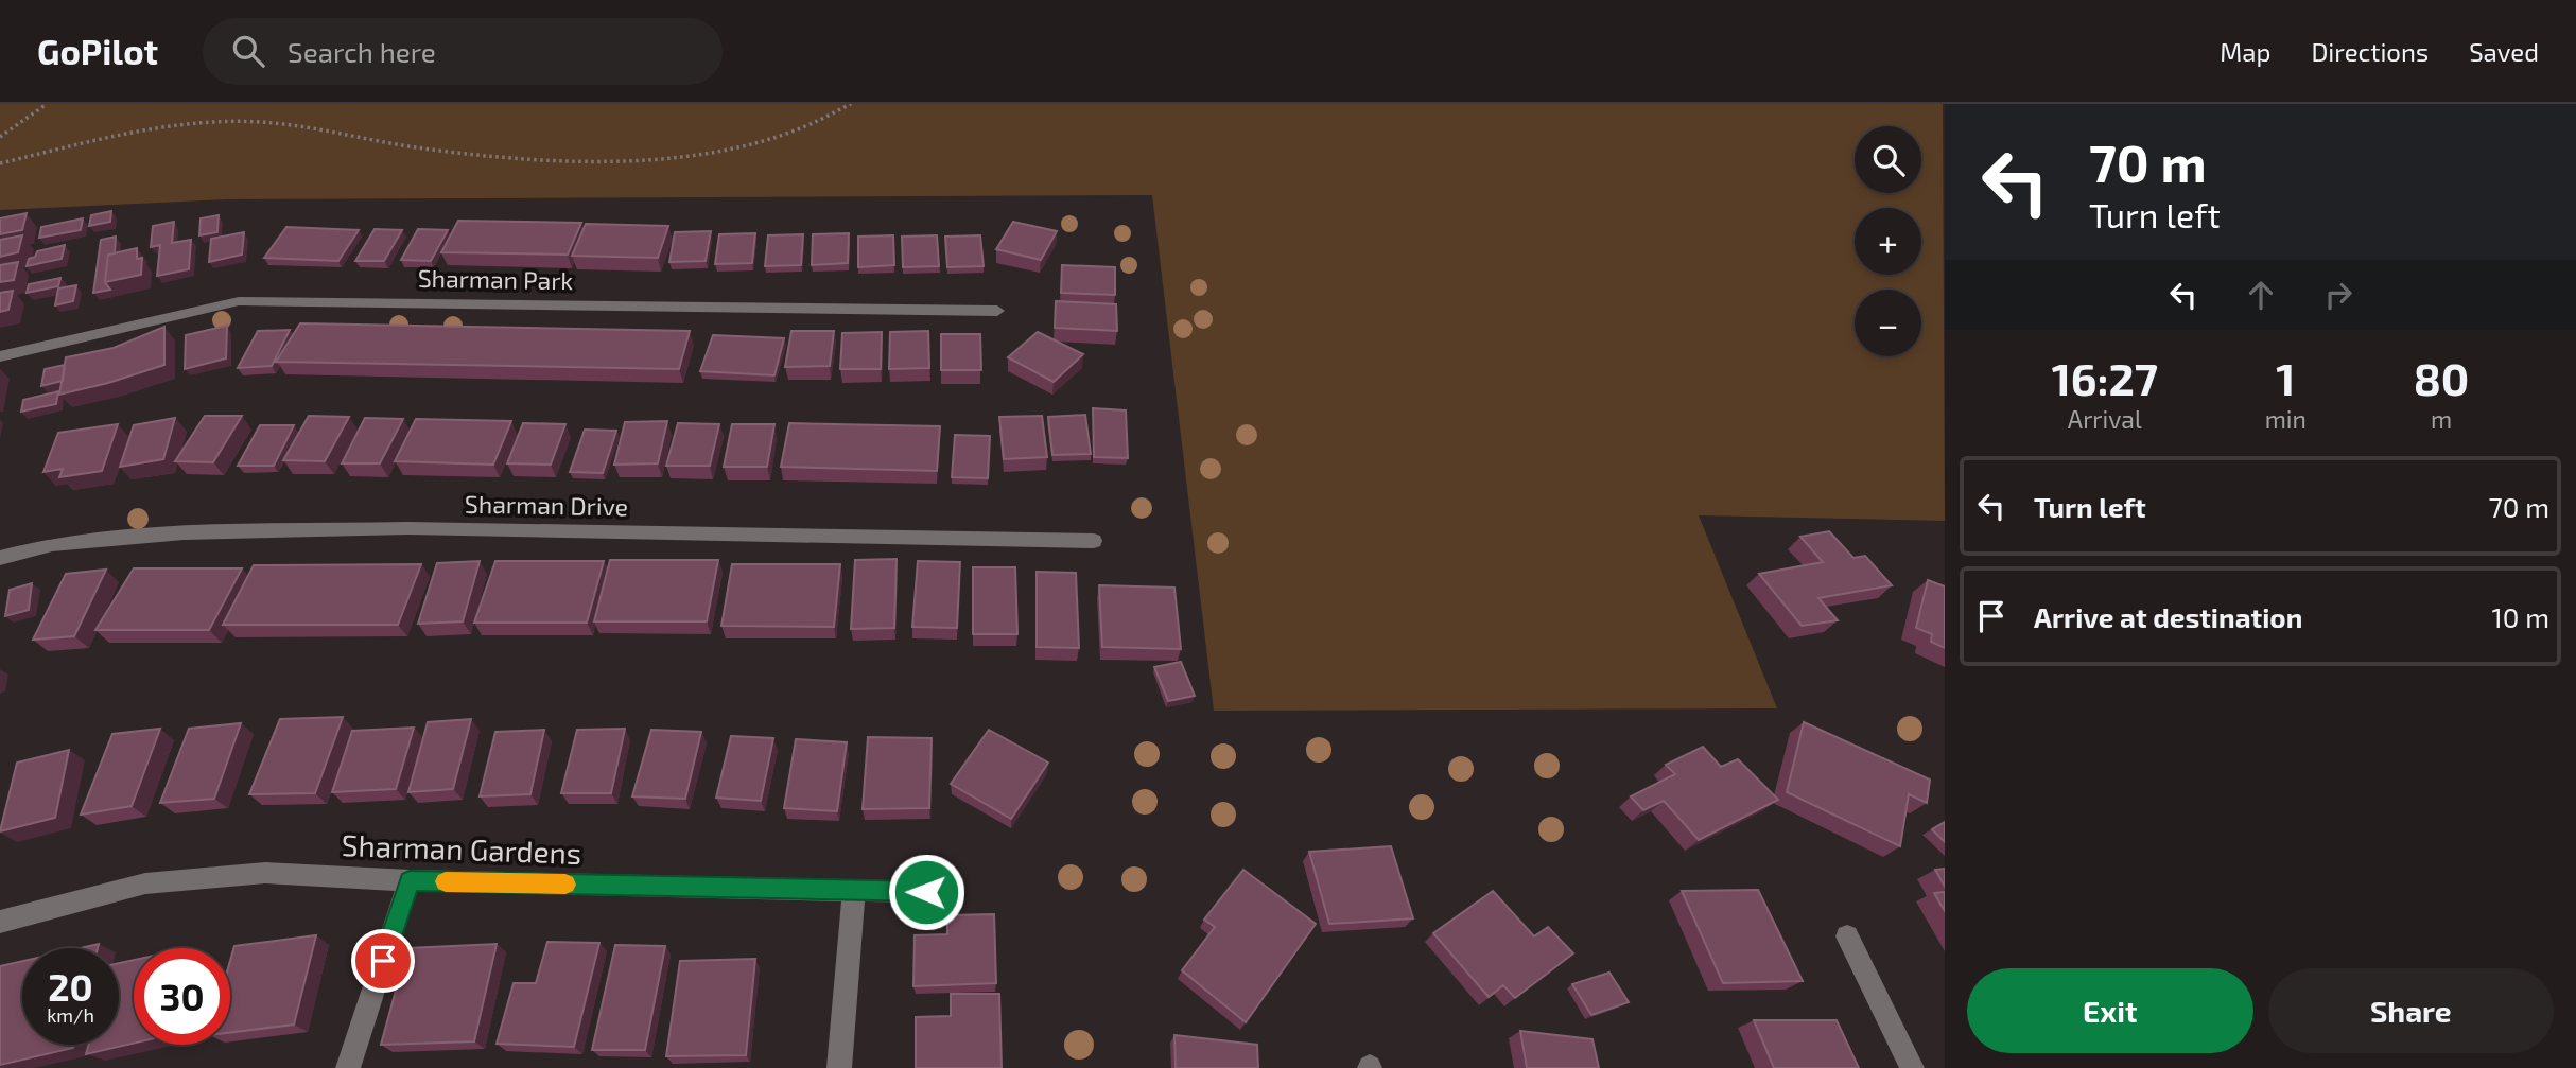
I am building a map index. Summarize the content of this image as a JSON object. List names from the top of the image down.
{
  "streets": {
    "street": ["Sharman Park", "Sharman Drive", "Sharman Gardens"]
  },
  "page": {
    "header": "GoPilot",
    "search": "Search here",
    "nav": ["Map", "Directions", "Saved"],
    "turn": ["70 m", "Turn left"],
    "map_buttons": ["+", "−"],
    "eta": [
      "16:27",
      "Arrival",
      "1",
      "min",
      "80",
      "m"
    ],
    "list": [
      {
        "name": "Turn left",
        "value": "70 m"
      },
      {
        "name": "Arrive at destination",
        "value": "10 m"
      }
    ],
    "speed": "20 km/h",
    "limit": "30",
    "buttons": ["Exit", "Share"]
  }
}
